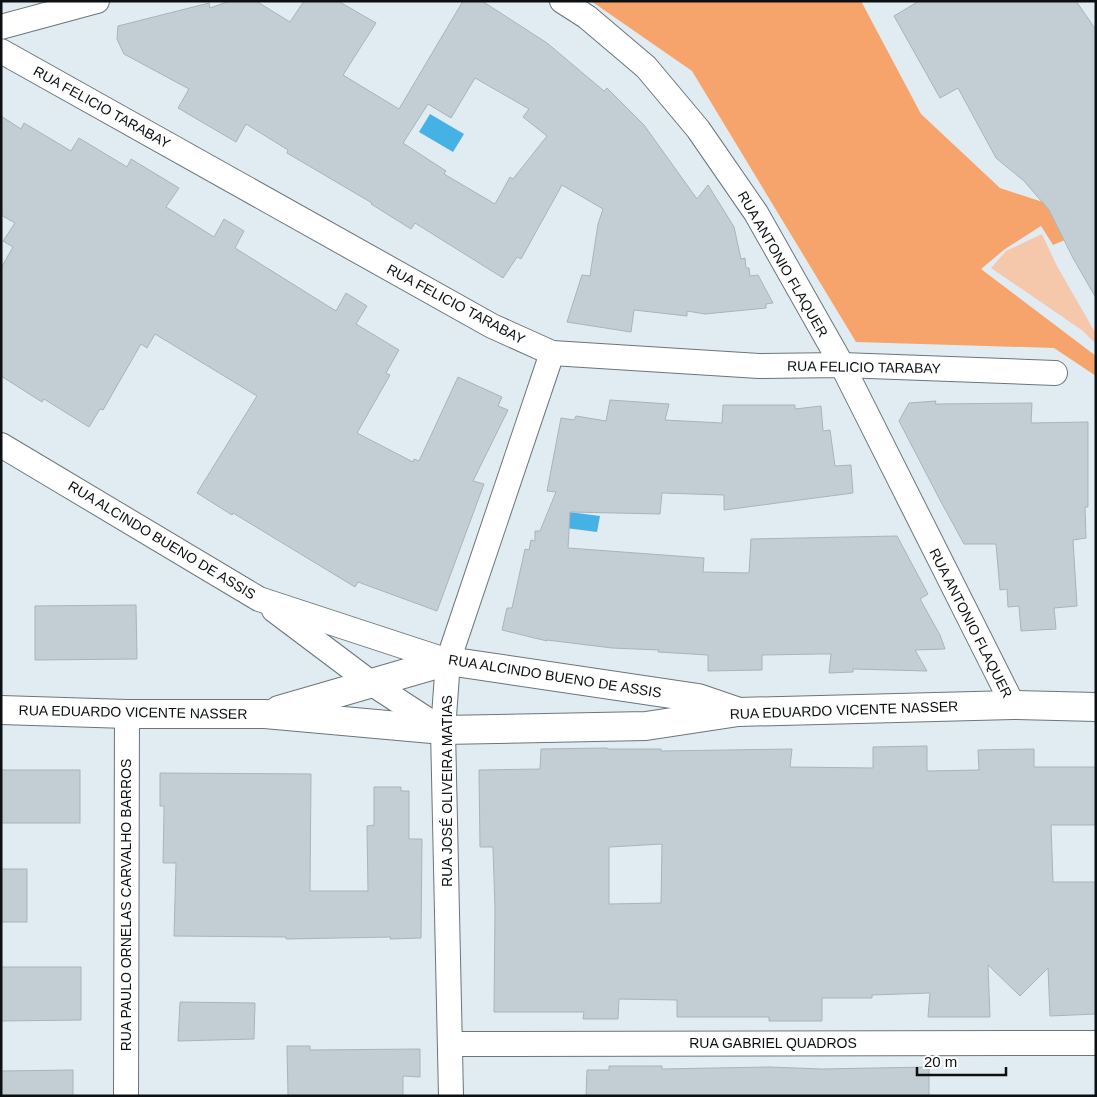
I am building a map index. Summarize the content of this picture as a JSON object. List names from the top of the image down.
{
  "streets": {
    "street": [
      "RUA FELICIO TARABAY",
      "RUA ANTONIO FLAQUER",
      "RUA ALCINDO BUENO DE ASSIS",
      "RUA EDUARDO VICENTE NASSER",
      "RUA JOSÉ OLIVEIRA MATIAS",
      "RUA PAULO ORNELAS CARVALHO BARROS",
      "RUA GABRIEL QUADROS"
    ]
  },
  "crossings": [
    ["RUA FELICIO TARABAY", "RUA ANTONIO FLAQUER"],
    ["RUA FELICIO TARABAY", "RUA JOSÉ OLIVEIRA MATIAS"],
    ["RUA ANTONIO FLAQUER", "RUA EDUARDO VICENTE NASSER"],
    ["RUA ALCINDO BUENO DE ASSIS", "RUA EDUARDO VICENTE NASSER"],
    ["RUA ALCINDO BUENO DE ASSIS", "RUA JOSÉ OLIVEIRA MATIAS"],
    ["RUA EDUARDO VICENTE NASSER", "RUA JOSÉ OLIVEIRA MATIAS"],
    ["RUA EDUARDO VICENTE NASSER", "RUA PAULO ORNELAS CARVALHO BARROS"],
    ["RUA JOSÉ OLIVEIRA MATIAS", "RUA GABRIEL QUADROS"]
  ],
  "scale_bar": "20 m"
}
